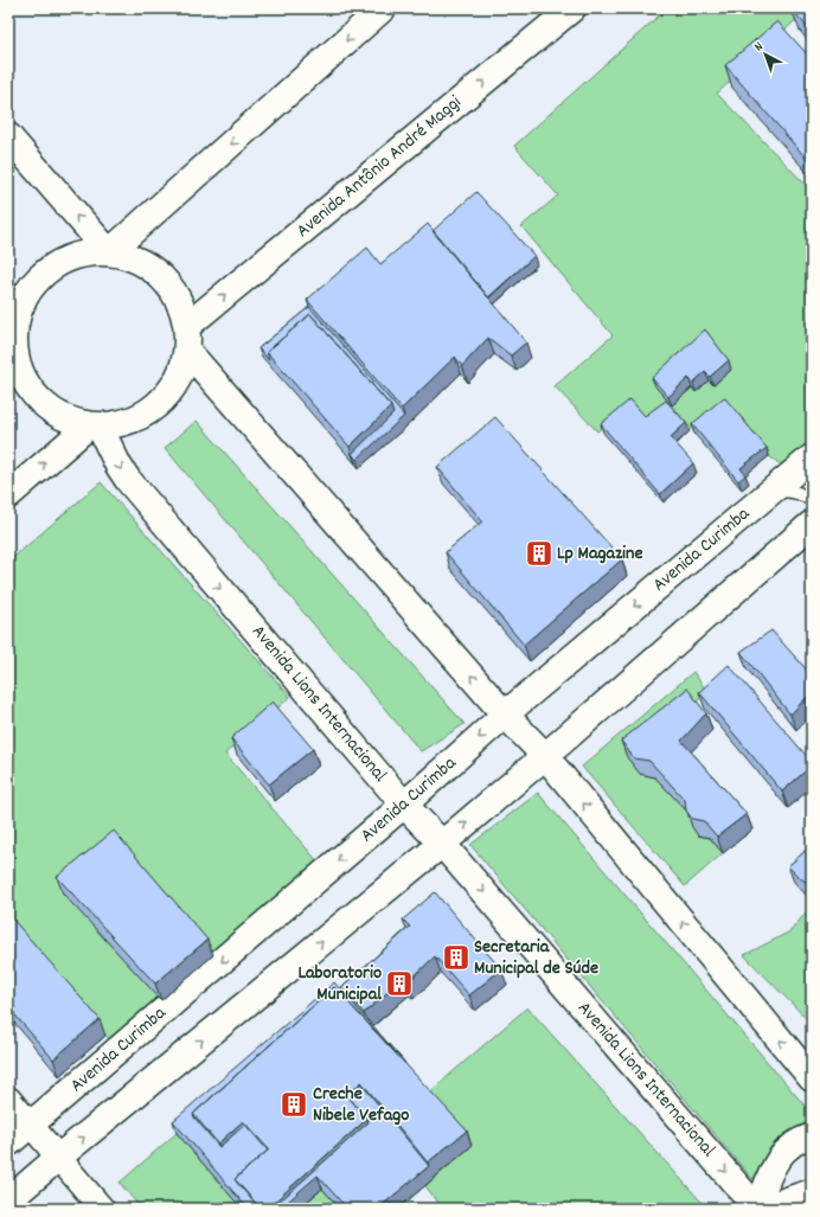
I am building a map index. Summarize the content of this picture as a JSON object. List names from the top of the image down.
{
  "streets": {
    "street": ["Avenida Antônio André Maggi", "Avenida Curimba", "Avenida Lions Internacional"]
  },
  "crossings": [
    ["Avenida Curimba", "Avenida Lions Internacional"]
  ],
  "places": {
    "building": [
      "Lp Magazine",
      "Secretaria Municipal de Súde",
      "Laboratorio Municipal",
      "Creche Nibele Vefago"
    ]
  },
  "north": "top left"
}
